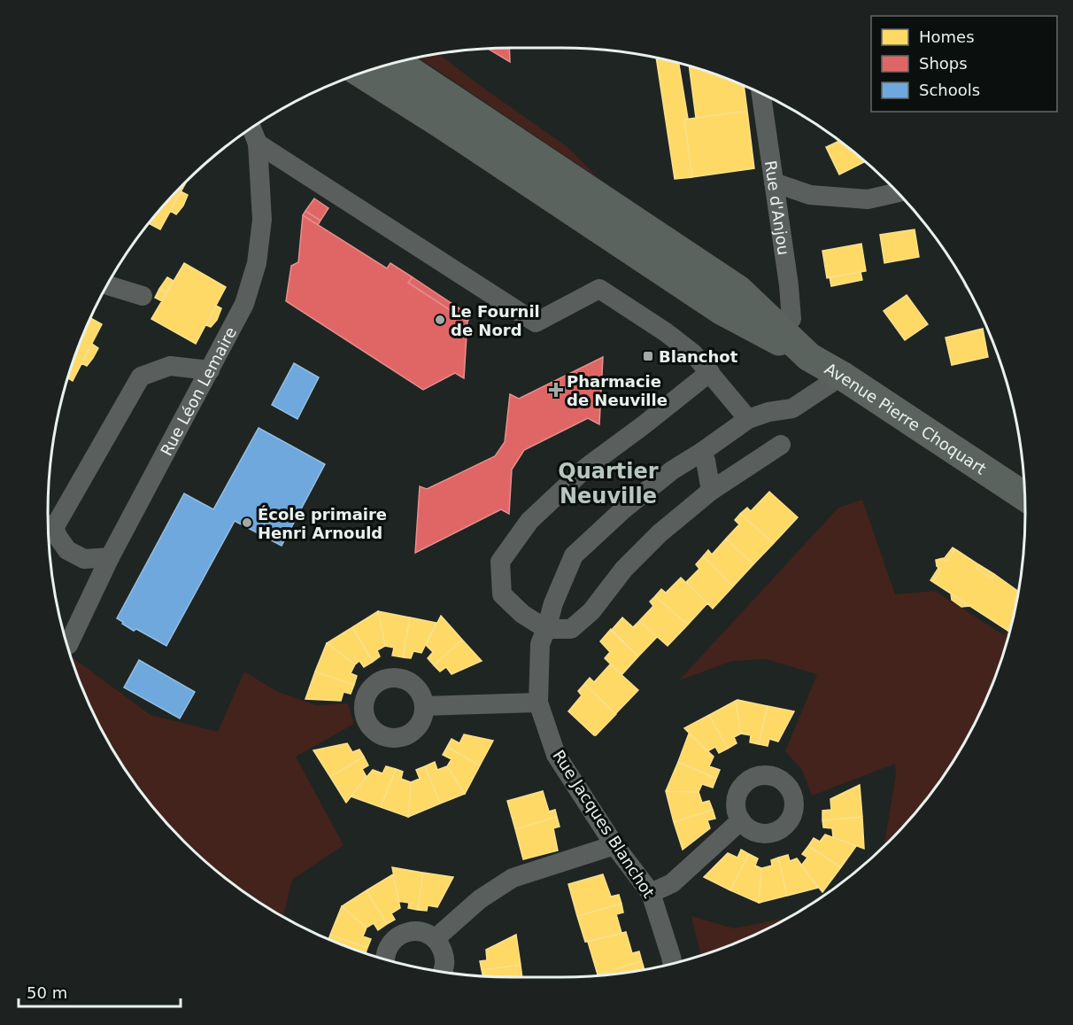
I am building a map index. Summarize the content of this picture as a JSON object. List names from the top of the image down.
{
  "streets": {
    "main road": ["Avenue Pierre Choquart"],
    "street": ["Rue d'Anjou", "Rue Léon Lemaire", "Rue Jacques Blanchot"]
  },
  "crossings": [
    ["Rue d'Anjou", "Avenue Pierre Choquart"]
  ],
  "districts": ["Quartier Neuville"],
  "places": {
    "other": ["Le Fournil de Nord", "École primaire Henri Arnould"],
    "transit": ["Blanchot"],
    "health": ["Pharmacie de Neuville"]
  },
  "legend": ["Homes", "Shops", "Schools"],
  "scale_bar": "50 m"
}
